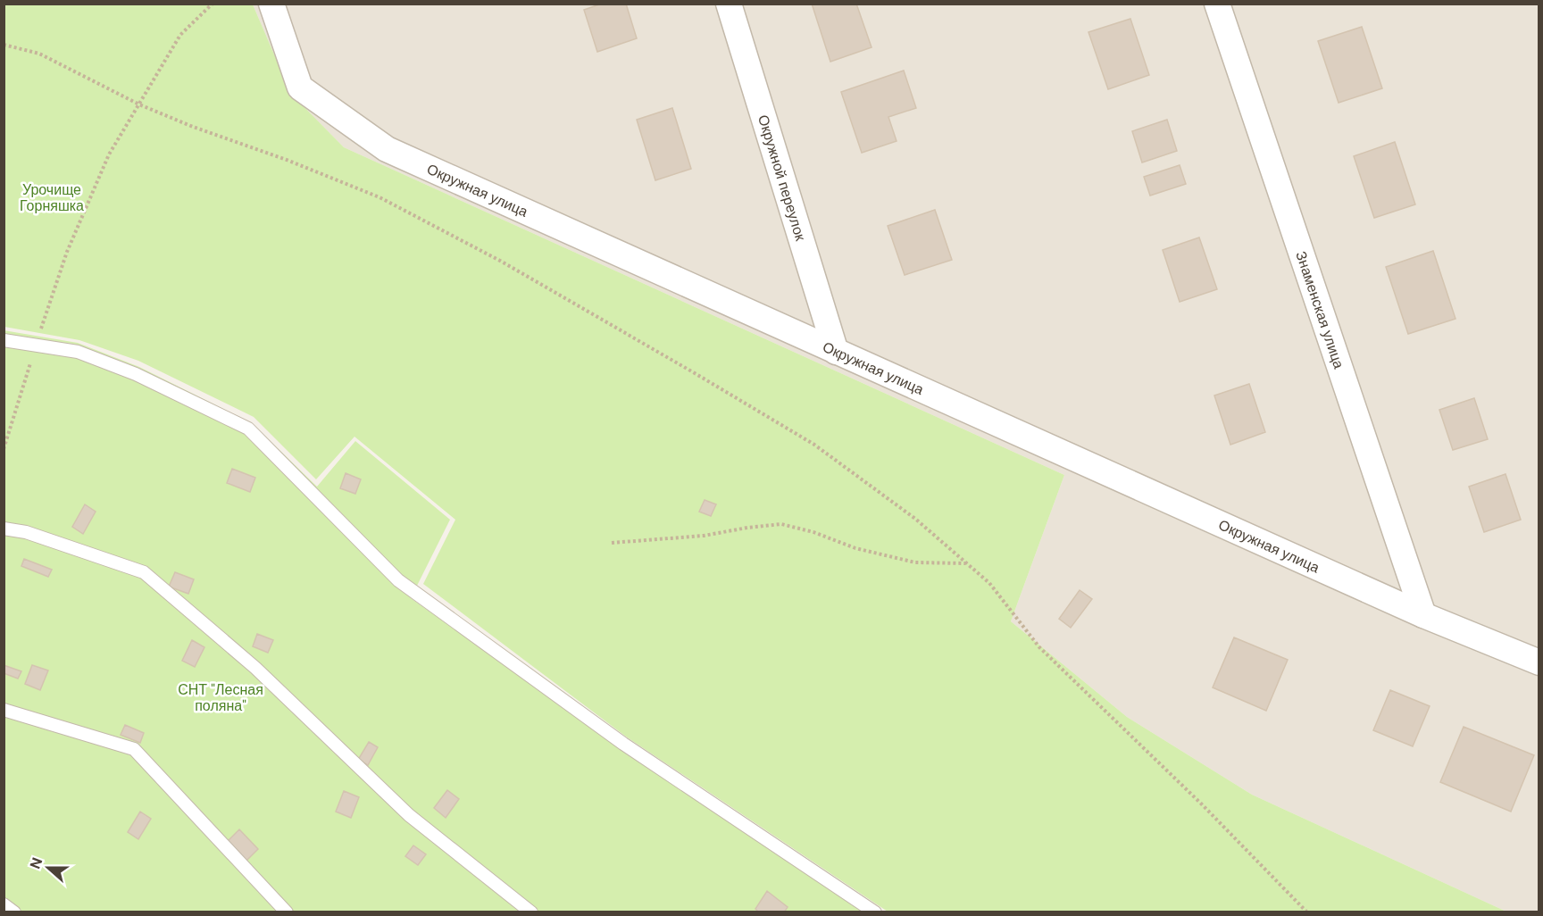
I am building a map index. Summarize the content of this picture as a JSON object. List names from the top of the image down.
{
  "streets": {
    "street": ["Окружной переулок", "Окружная улица", "Знаменская улица"]
  },
  "crossings": [
    ["Окружной переулок", "Окружная улица"],
    ["Окружная улица", "Знаменская улица"]
  ],
  "parks": ["Урочище Горняшка", "СНТ \"Лесная поляна\""],
  "north": "left"
}
